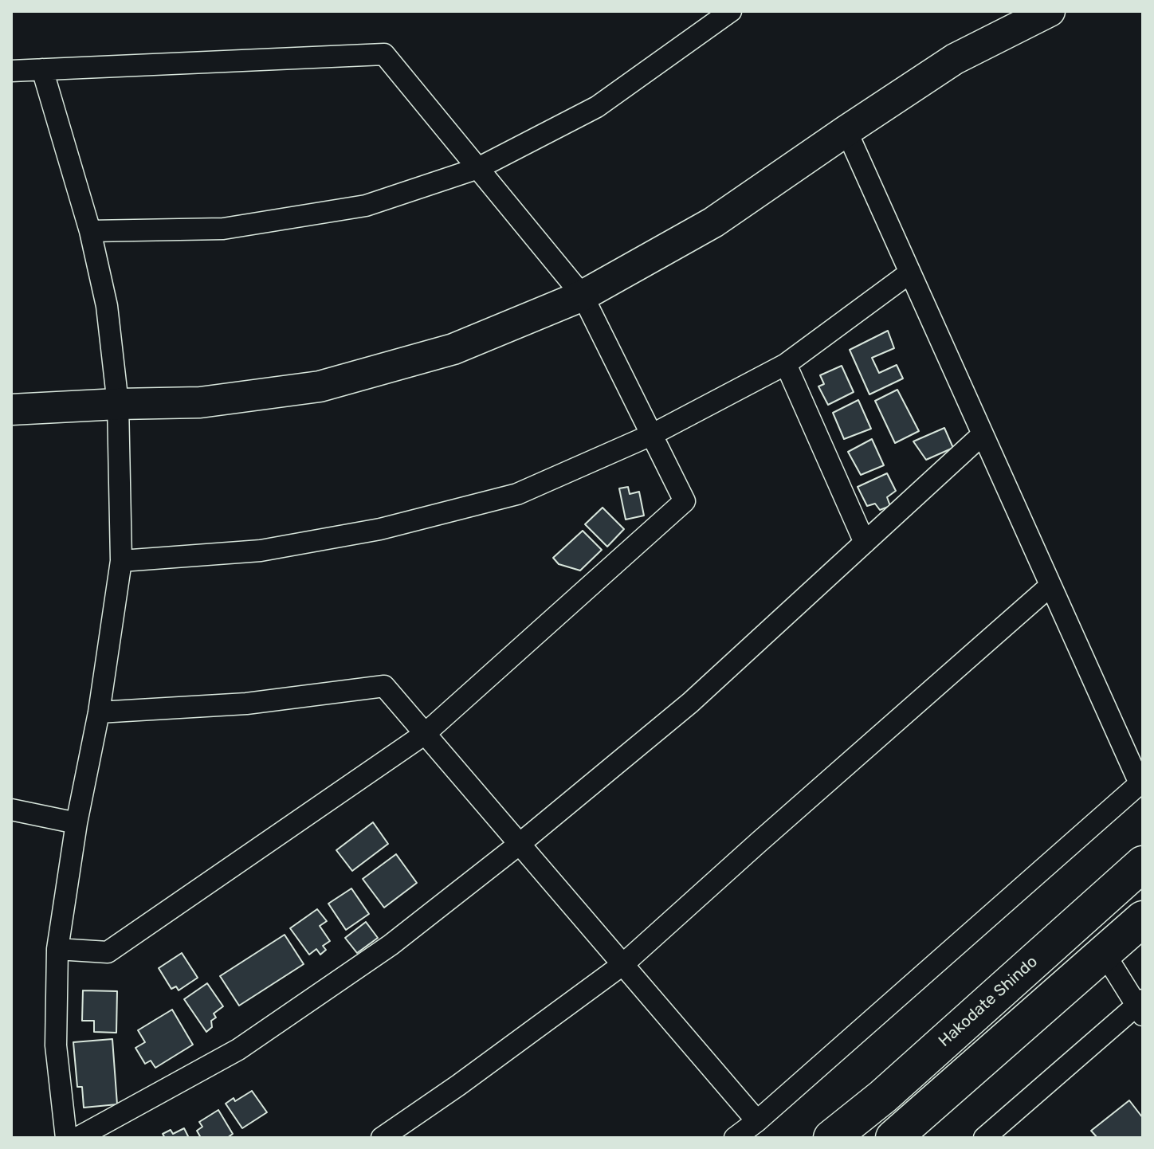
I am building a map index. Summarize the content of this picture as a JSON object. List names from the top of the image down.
{
  "streets": {
    "highway": ["Hakodate Shindo"]
  }
}
